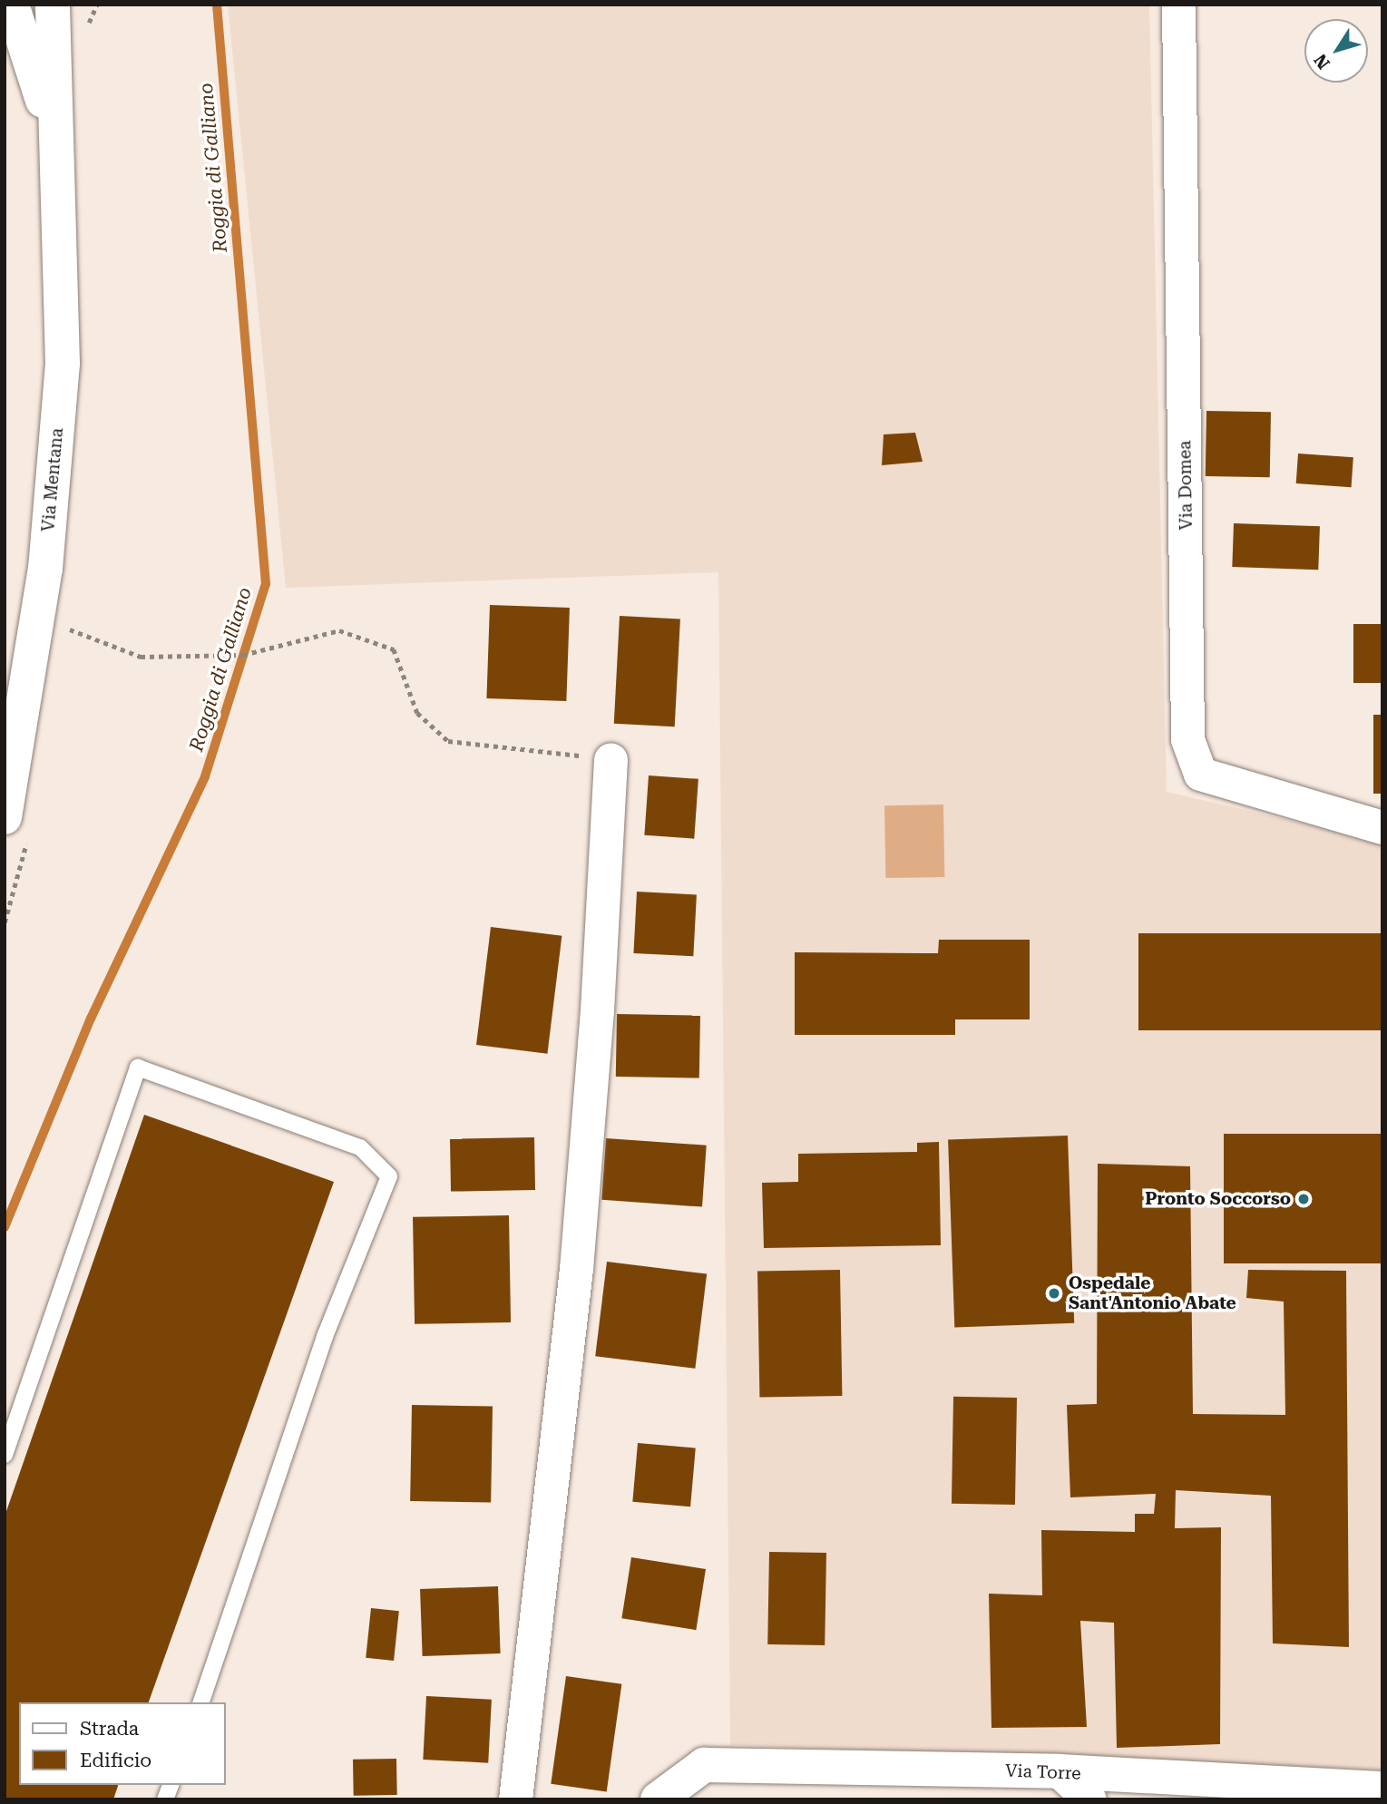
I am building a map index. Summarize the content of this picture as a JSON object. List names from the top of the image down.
{
  "streets": {
    "street": ["Via Mentana", "Via Domea", "Via Torre"]
  },
  "water": ["Roggia di Galliano"],
  "places": ["Pronto Soccorso", "Ospedale Sant'Antonio Abate"],
  "legend": ["Strada", "Edificio"],
  "north": "bottom left"
}
